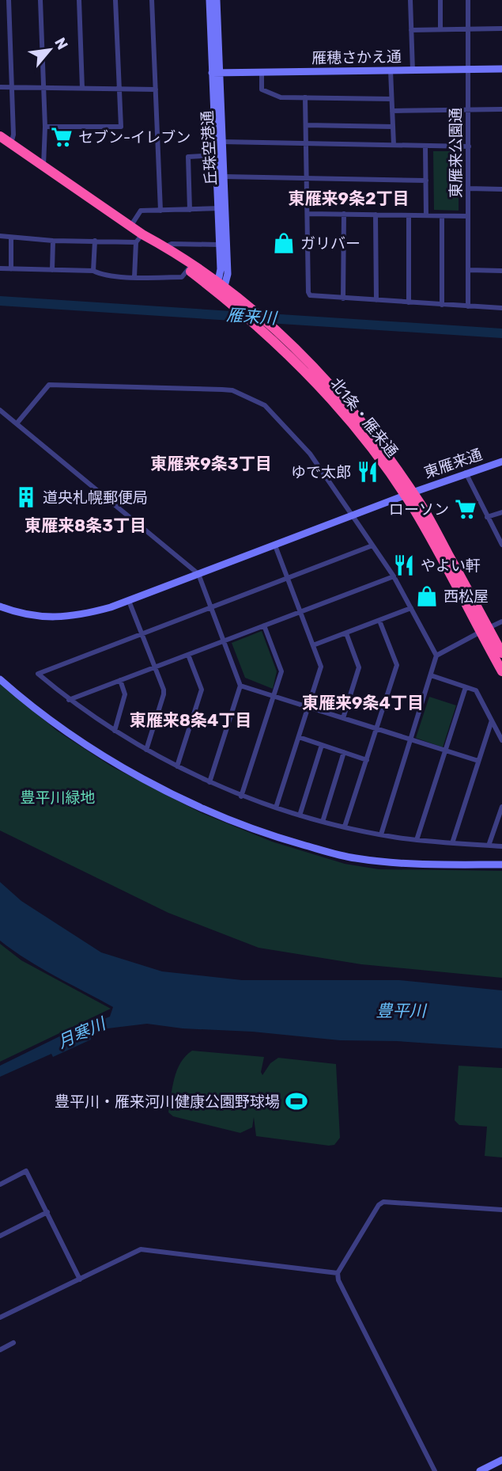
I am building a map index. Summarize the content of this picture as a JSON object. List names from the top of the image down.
{
  "streets": {
    "highway": ["北1条・雁来通"],
    "street": [
      "雁穂さかえ通",
      "丘珠空港通",
      "東雁来公園通",
      "東雁来通"
    ]
  },
  "crossings": [
    ["雁穂さかえ通", "丘珠空港通"],
    ["雁穂さかえ通", "東雁来公園通"],
    ["丘珠空港通", "北1条・雁来通"],
    ["北1条・雁来通", "東雁来通"]
  ],
  "districts": [
    "東雁来9条2丁目",
    "東雁来9条3丁目",
    "東雁来8条3丁目",
    "東雁来9条4丁目",
    "東雁来8条4丁目"
  ],
  "water": ["雁来川", "豊平川", "月寒川"],
  "parks": ["豊平川緑地"],
  "places": {
    "supermarket": ["セブン-イレブン", "ローソン"],
    "shop": ["ガリバー", "西松屋"],
    "restaurant": ["ゆで太郎", "やよい軒"],
    "building": ["道央札幌郵便局"],
    "sports": ["豊平川・雁来河川健康公園野球場"]
  },
  "north": "top right"
}
